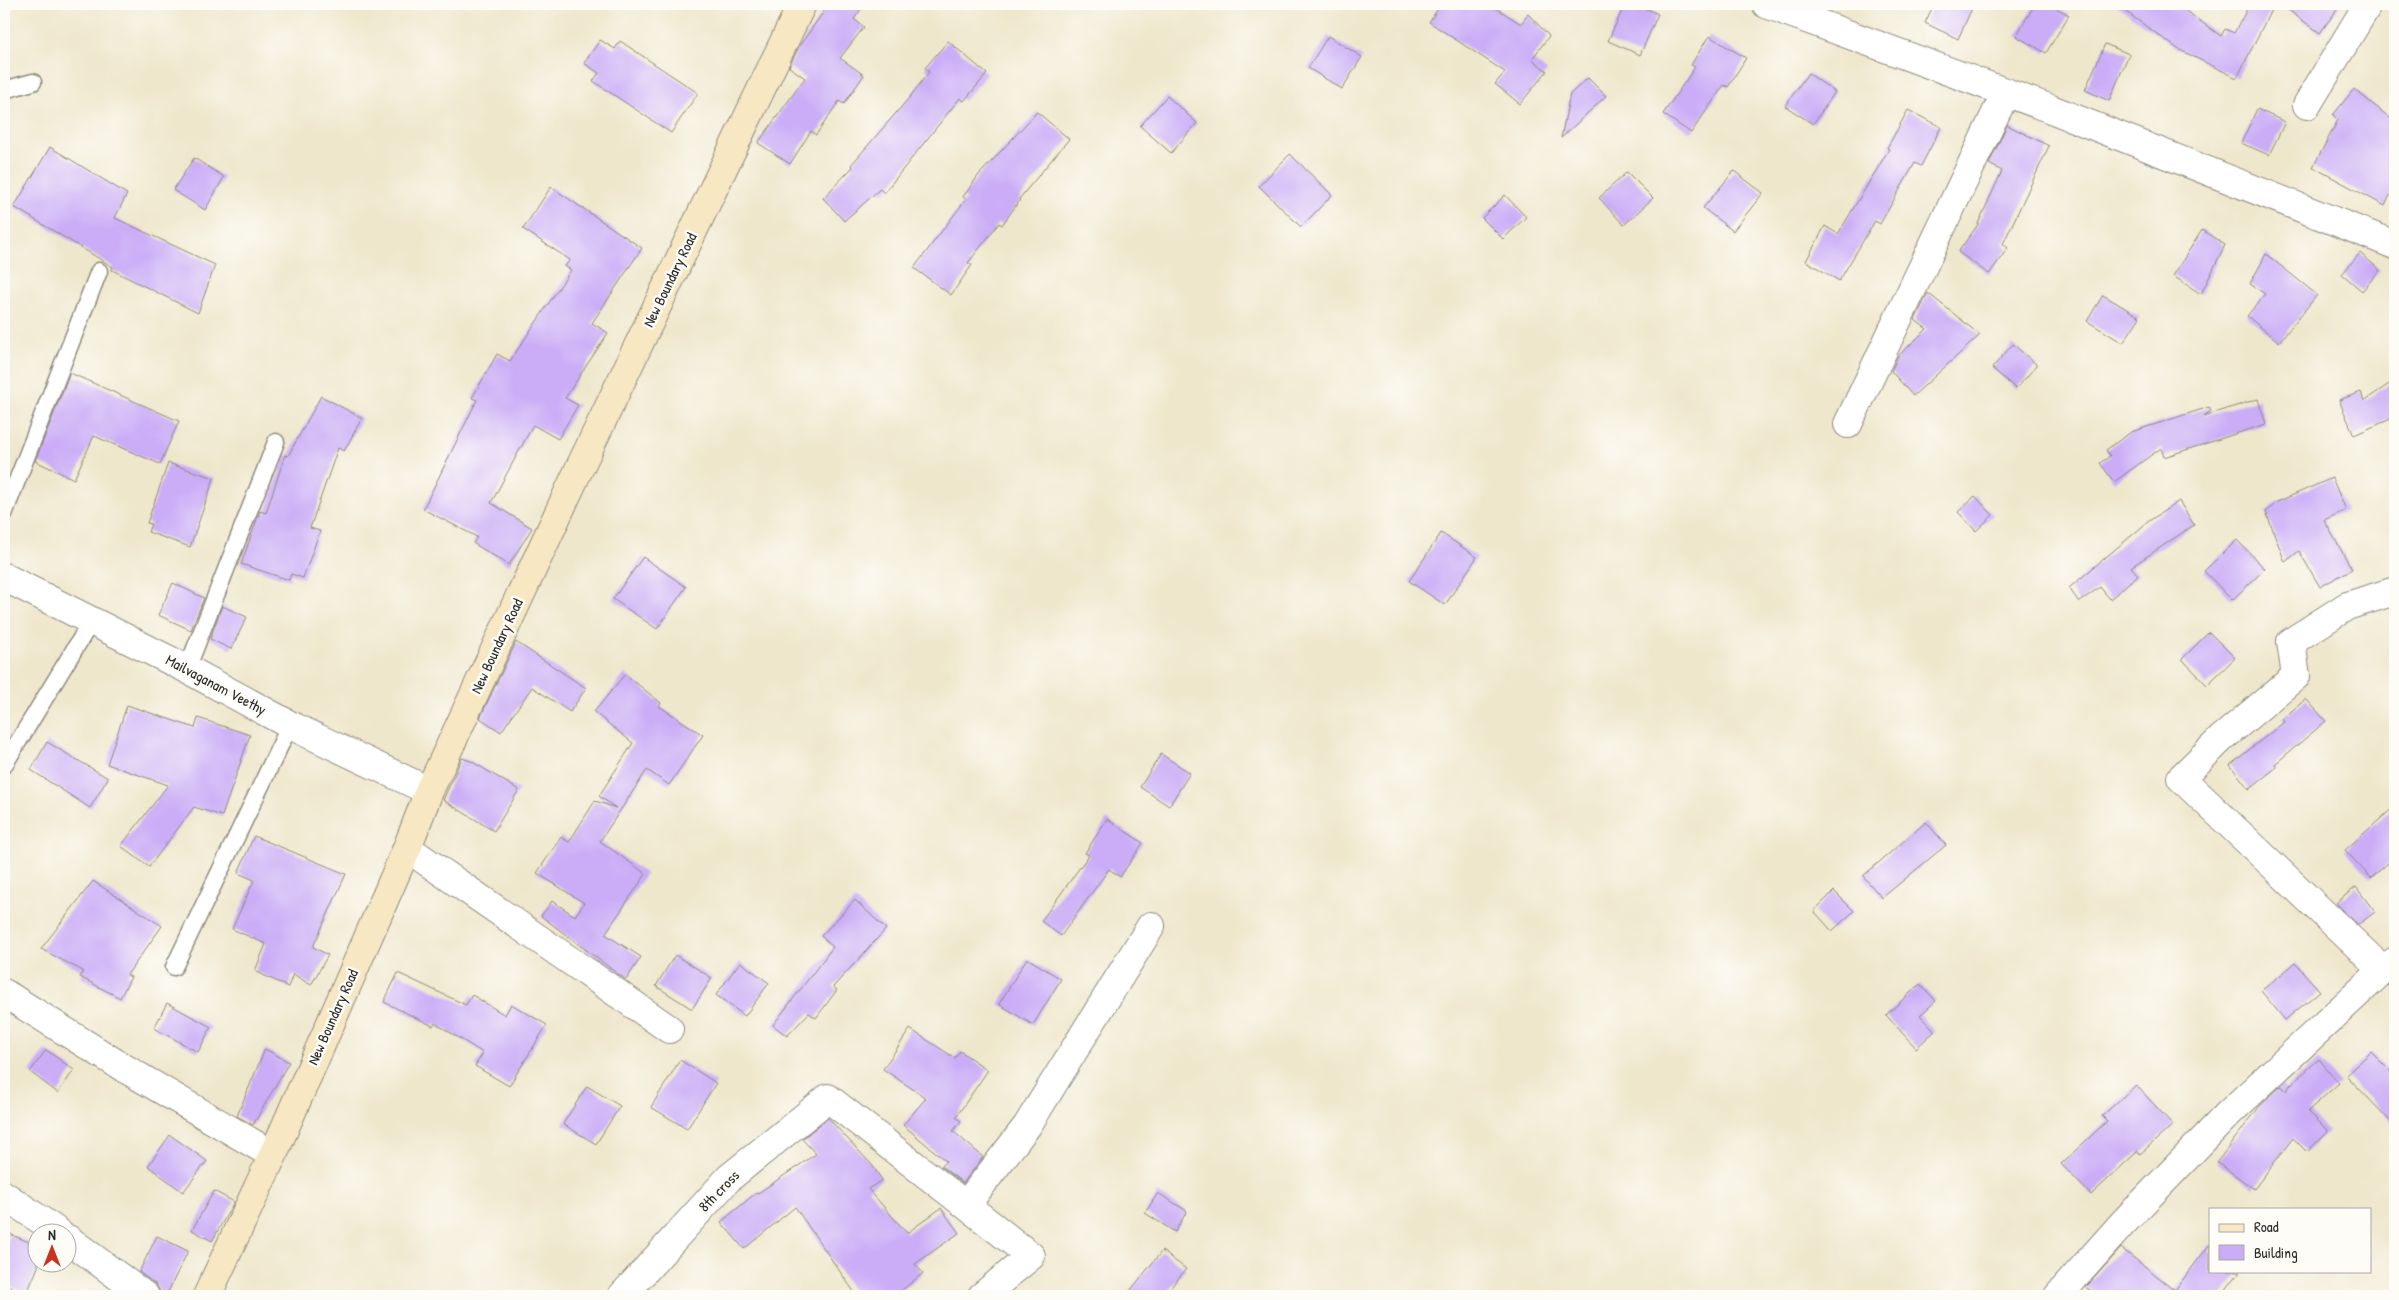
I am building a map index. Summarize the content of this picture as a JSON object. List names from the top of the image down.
{
  "streets": {
    "main road": ["New Boundary Road"],
    "street": ["Mailvaganam Veethy", "8th cross"]
  },
  "crossings": [
    ["New Boundary Road", "Mailvaganam Veethy"]
  ],
  "legend": ["Road", "Building"],
  "north": "top"
}
